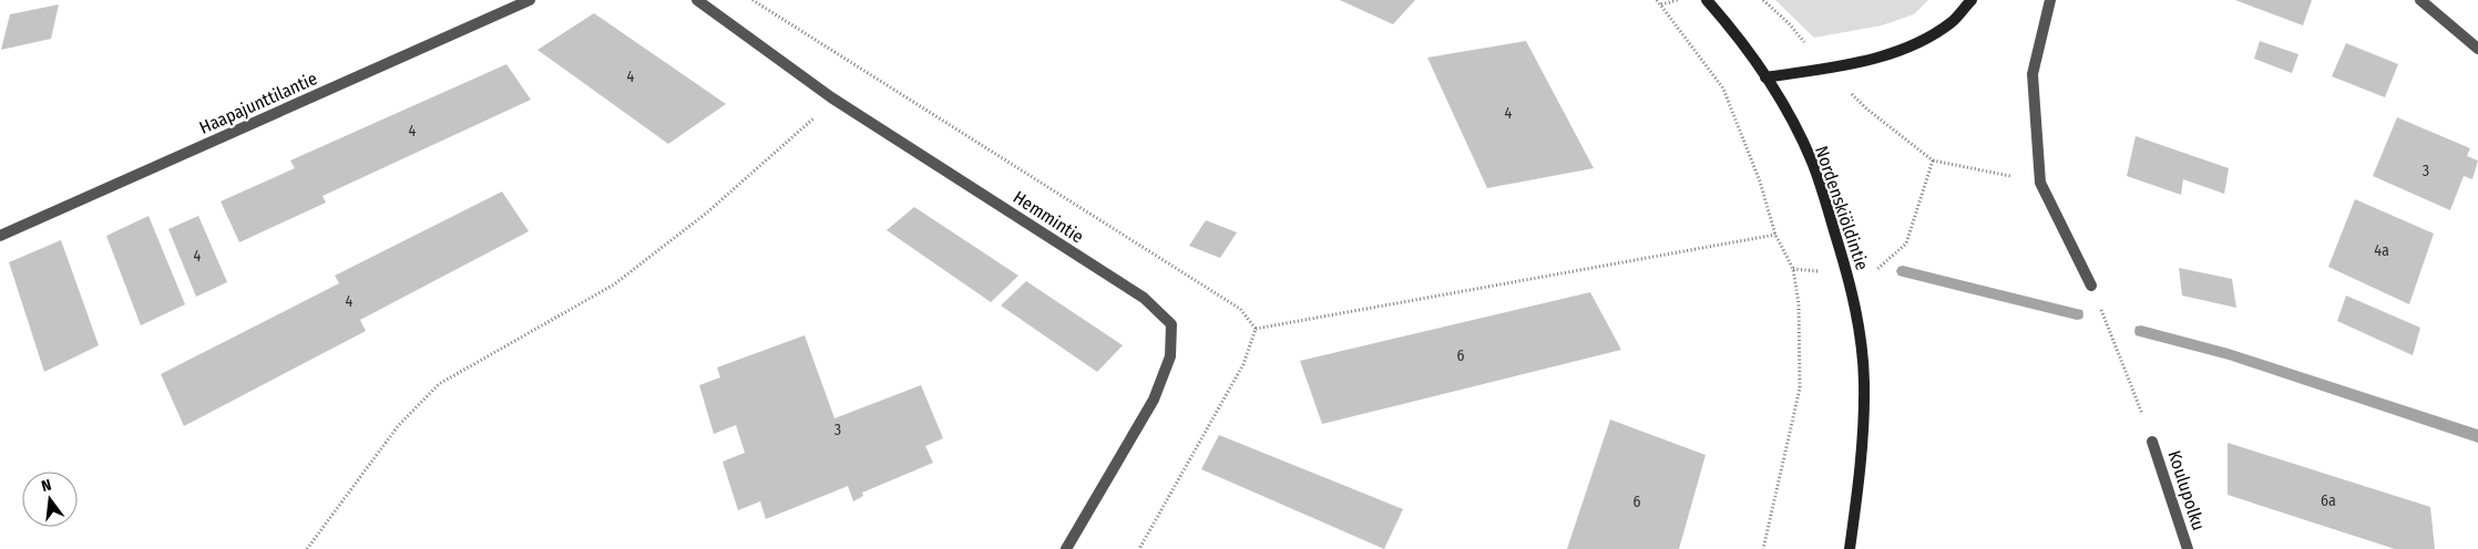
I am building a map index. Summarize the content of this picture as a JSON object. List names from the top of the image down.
{
  "streets": {
    "main road": ["Nordenskiöldintie"],
    "street": ["Haapajunttilantie", "Hemmintie", "Koulupolku"]
  },
  "house_numbers": [
    "4",
    "4",
    "4",
    "3",
    "4a",
    "4",
    "4",
    "6",
    "3",
    "6a",
    "6"
  ],
  "north": "top"
}
